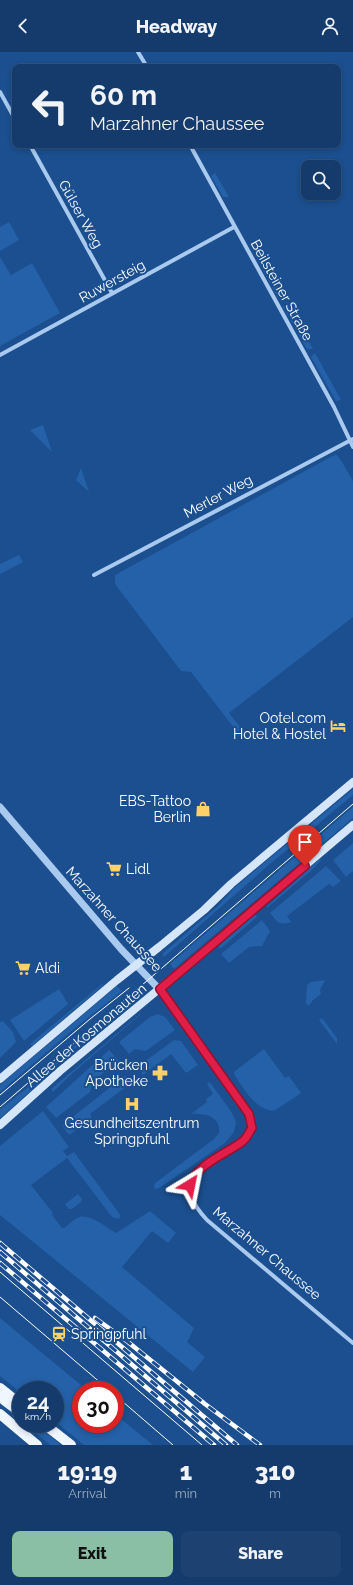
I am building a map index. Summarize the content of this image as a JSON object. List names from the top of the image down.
{
  "streets": {
    "main road": ["Allee der Kosmonauten"],
    "street": [
      "Gülser Weg",
      "Ruwersteig",
      "Beilsteiner Straße",
      "Merler Weg",
      "Marzahner Chaussee"
    ]
  },
  "crossings": [
    ["Gülser Weg", "Ruwersteig"],
    ["Ruwersteig", "Beilsteiner Straße"],
    ["Beilsteiner Straße", "Merler Weg"],
    ["Marzahner Chaussee", "Allee der Kosmonauten"]
  ],
  "places": {
    "hotel": ["Ootel.com Hotel & Hostel"],
    "shop": ["EBS-Tattoo Berlin"],
    "supermarket": ["Lidl", "Aldi"],
    "pharmacy": ["Brücken Apotheke"],
    "hospital": ["Gesundheitszentrum Springpfuhl"],
    "station": ["Springpfuhl"]
  },
  "page": {
    "header": "Headway",
    "turn": ["60 m", "Marzahner Chaussee"],
    "speed": "24 km/h",
    "limit": "30",
    "eta": [
      "19:19",
      "Arrival",
      "1",
      "min",
      "310",
      "m"
    ],
    "buttons": ["Exit", "Share"]
  }
}
